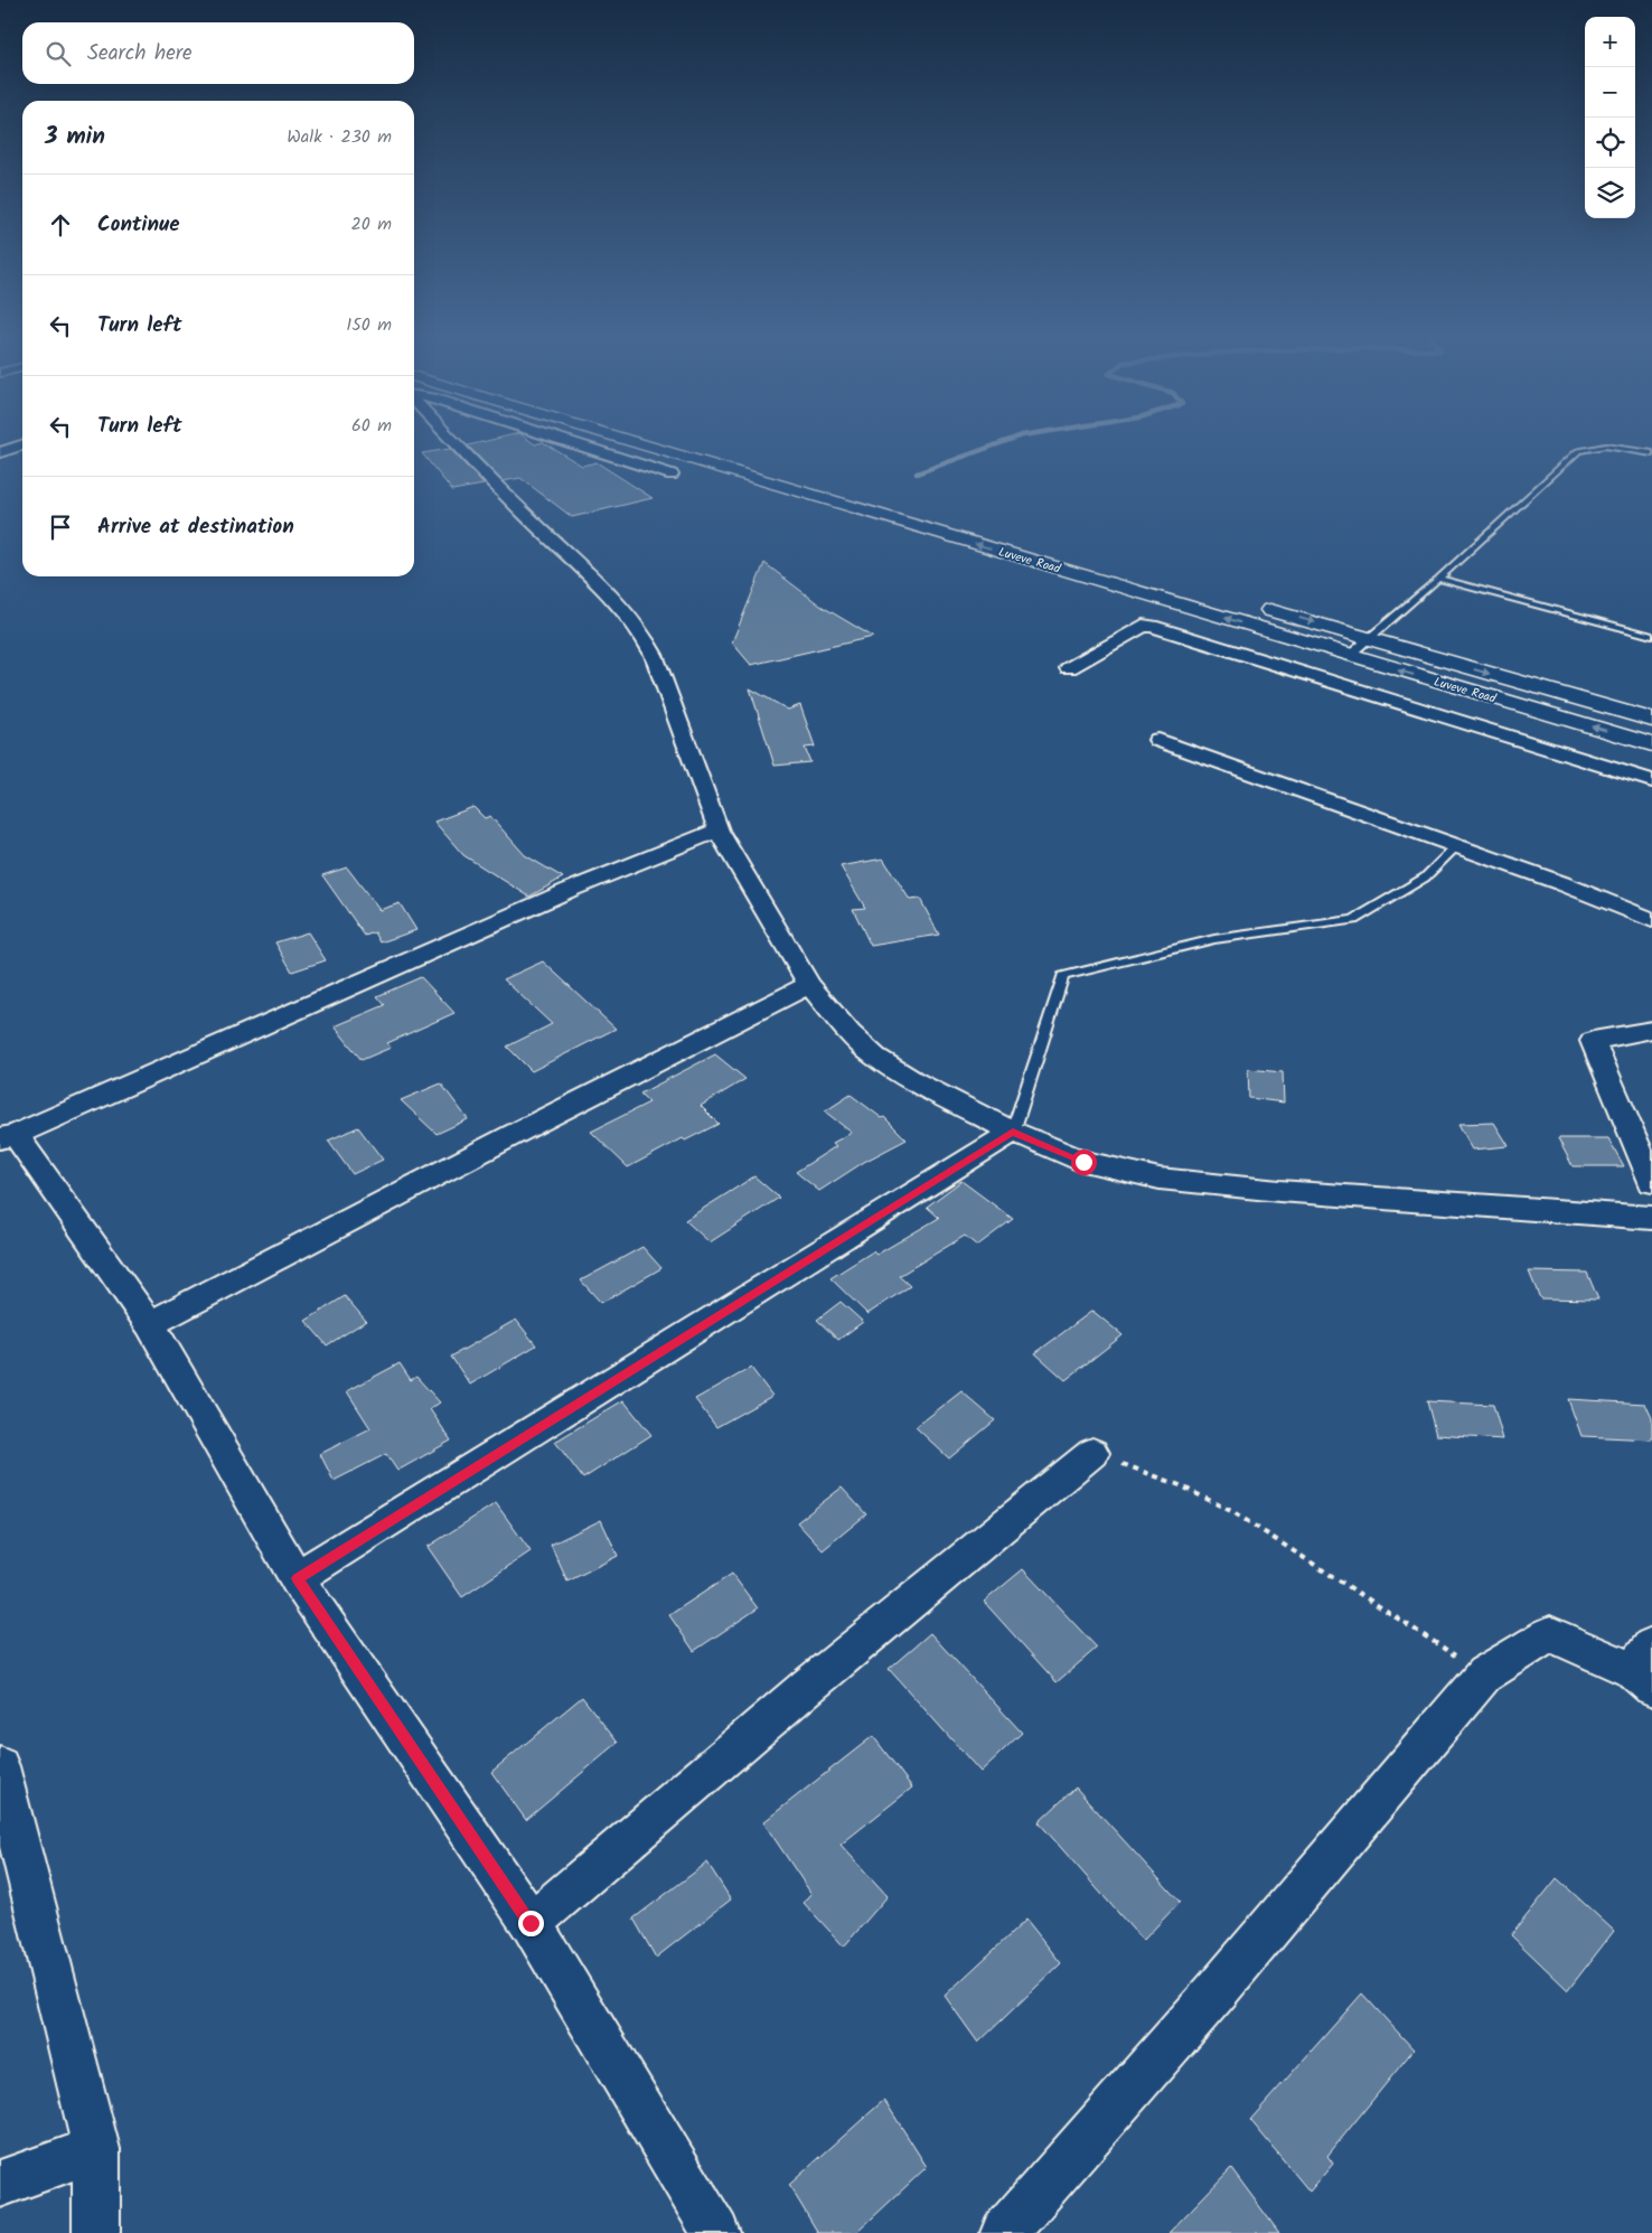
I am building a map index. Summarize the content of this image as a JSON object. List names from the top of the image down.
{
  "streets": {
    "street": ["Luveve Road"]
  },
  "page": {
    "map_buttons": ["+", "−"],
    "search": "Search here",
    "heading": ["3 min", "Walk · 230 m"],
    "list": [
      ["Continue", "20 m"],
      ["Turn left", "150 m"],
      ["Turn left", "60 m"],
      "Arrive at destination"
    ]
  }
}
